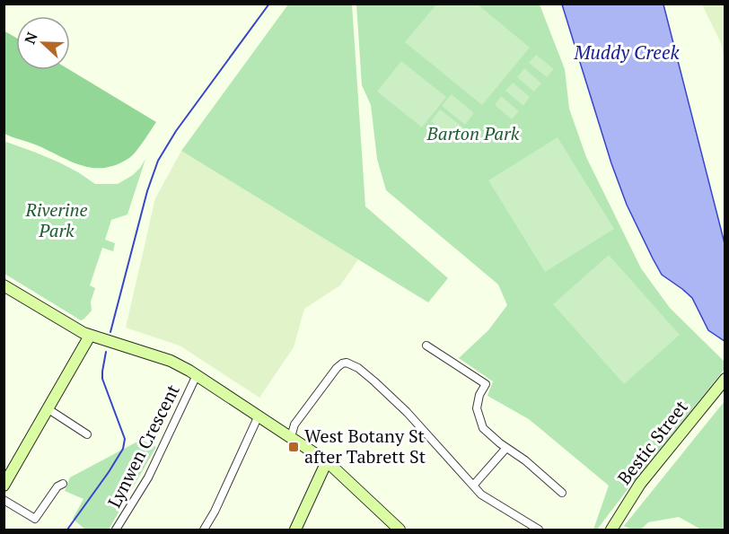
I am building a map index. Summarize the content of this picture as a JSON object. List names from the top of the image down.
{
  "streets": {
    "main road": ["Bestic Street"],
    "street": ["Lynwen Crescent"]
  },
  "water": ["Muddy Creek"],
  "parks": ["Barton Park", "Riverine Park"],
  "places": {
    "transit": ["West Botany St after Tabrett St"]
  },
  "north": "left"
}
